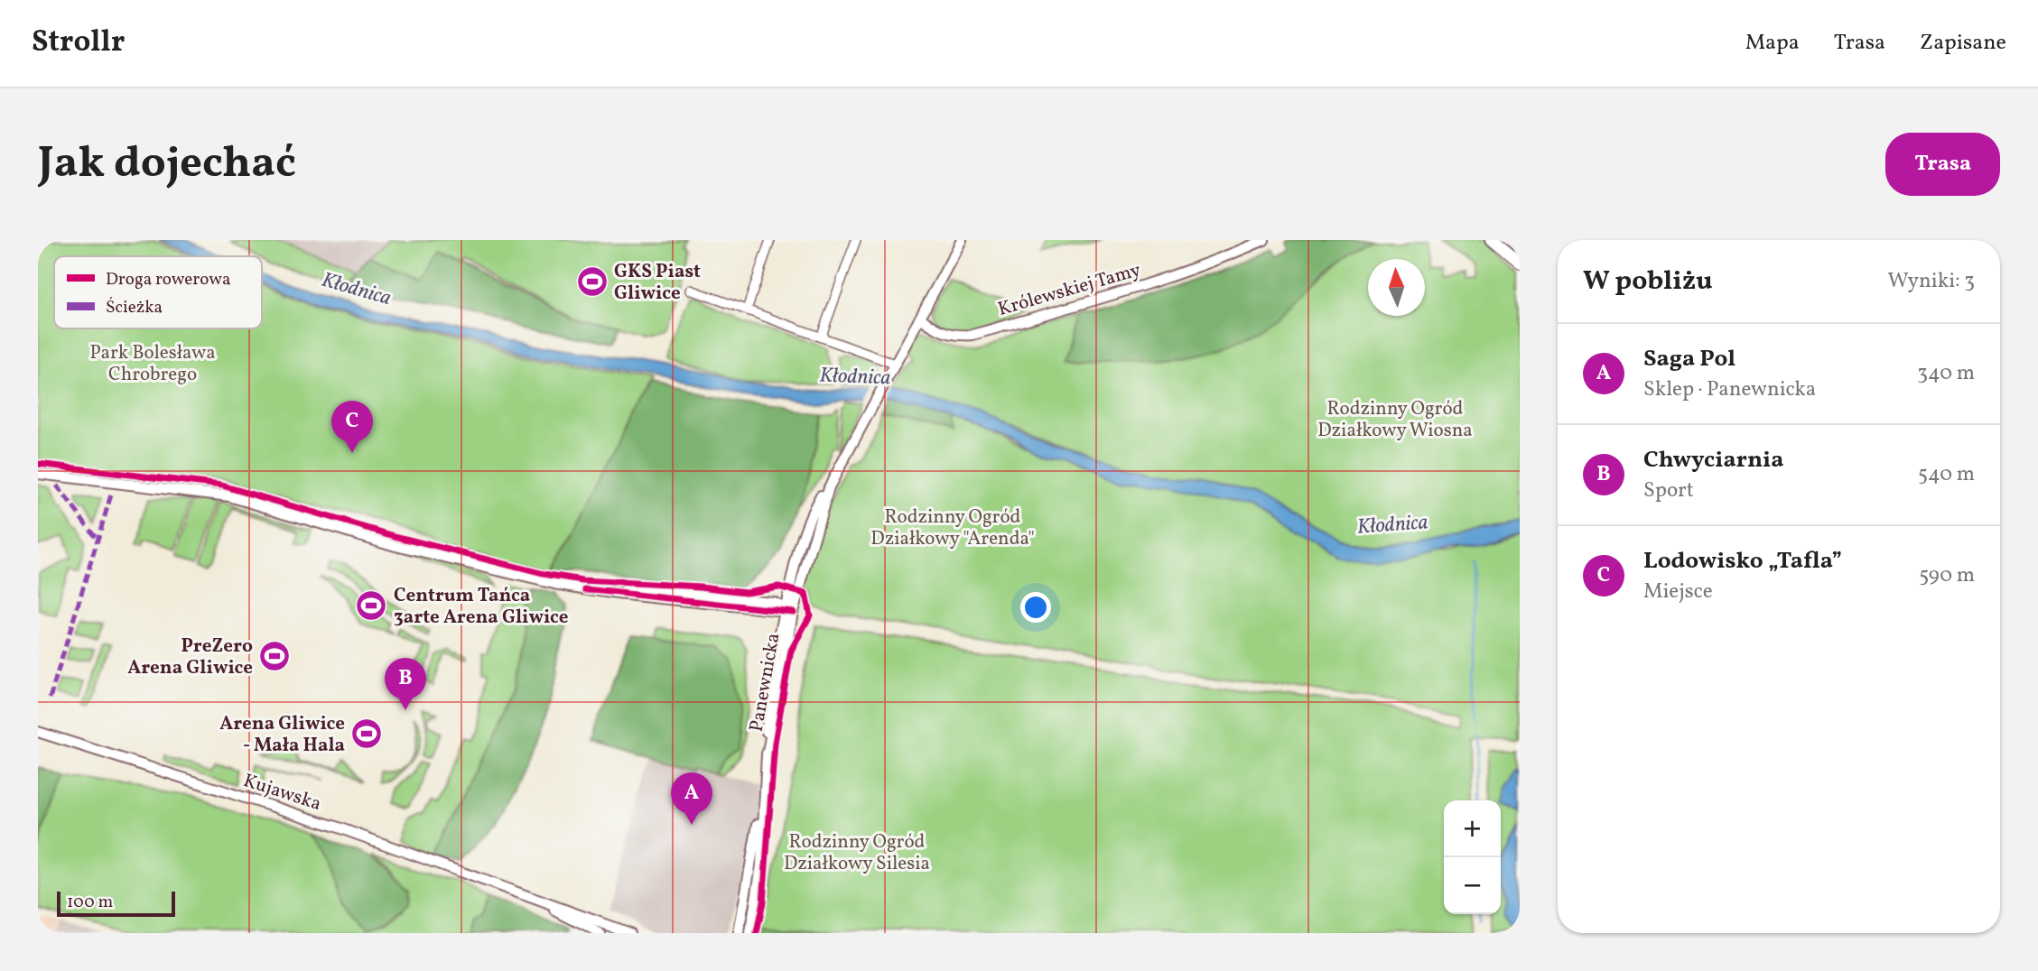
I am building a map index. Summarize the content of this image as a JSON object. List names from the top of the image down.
{
  "streets": {
    "street": ["Królewskiej Tamy", "Panewnicka", "Kujawska"]
  },
  "crossings": [
    ["Królewskiej Tamy", "Panewnicka"]
  ],
  "water": ["Kłodnica"],
  "parks": [
    "Park Bolesława Chrobrego",
    "Rodzinny Ogród Działkowy Wiosna",
    "Rodzinny Ogród Działkowy \"Arenda\"",
    "Rodzinny Ogród Działkowy Silesia"
  ],
  "places": {
    "sports": [
      "GKS Piast Gliwice",
      "Centrum Tańca 3arte Arena Gliwice",
      "PreZero Arena Gliwice",
      "Arena Gliwice - Mała Hala"
    ]
  },
  "legend": ["Droga rowerowa", "Ścieżka"],
  "scale_bar": "100 m",
  "north": "top",
  "page": {
    "header": "Strollr",
    "nav": ["Mapa", "Trasa", "Zapisane"],
    "buttons": "Trasa",
    "title": "Jak dojechać",
    "heading": ["W pobliżu", "Wyniki: 3"],
    "list": [
      {
        "mark": "A",
        "name": "Saga Pol",
        "note": "Sklep · Panewnicka",
        "value": "340 m"
      },
      {
        "mark": "B",
        "name": "Chwyciarnia",
        "note": "Sport",
        "value": "540 m"
      },
      {
        "mark": "C",
        "name": "Lodowisko „Tafla”",
        "note": "Miejsce",
        "value": "590 m"
      }
    ],
    "pins": ["C", "B", "A"],
    "map_buttons": ["+", "−"],
    "scale": "100 m"
  }
}
